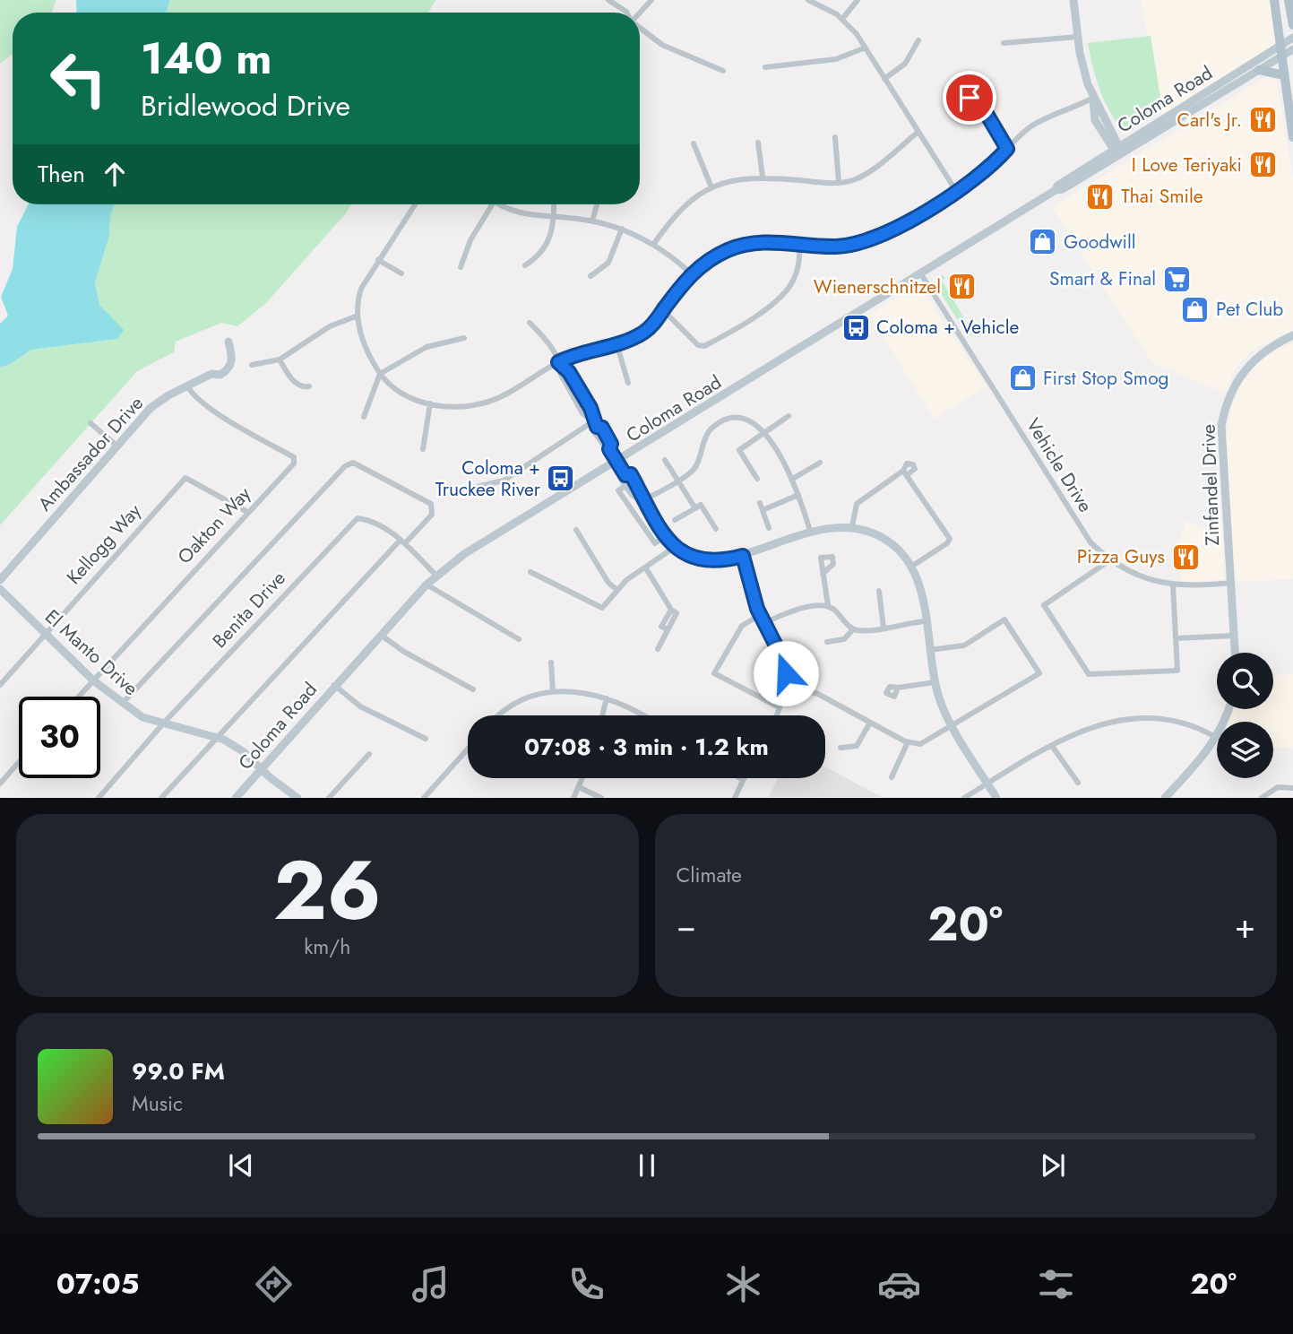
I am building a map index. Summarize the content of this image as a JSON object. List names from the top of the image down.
{
  "streets": {
    "street": [
      "Coloma Road",
      "Ambassador Drive",
      "Vehicle Drive",
      "Zinfandel Drive",
      "Oakton Way",
      "Kellogg Way",
      "Benita Drive",
      "El Manto Drive"
    ]
  },
  "crossings": [
    ["Coloma Road", "Vehicle Drive"],
    ["Coloma Road", "Benita Drive"],
    ["Coloma Road", "El Manto Drive"],
    ["Ambassador Drive", "Oakton Way"],
    ["Vehicle Drive", "Zinfandel Drive"],
    ["Oakton Way", "Kellogg Way"],
    ["Oakton Way", "El Manto Drive"],
    ["Kellogg Way", "El Manto Drive"],
    ["Benita Drive", "El Manto Drive"]
  ],
  "places": {
    "restaurant": [
      "Carl's Jr.",
      "I Love Teriyaki",
      "Thai Smile",
      "Wienerschnitzel",
      "Pizza Guys"
    ],
    "shop": ["Goodwill", "Pet Club", "First Stop Smog"],
    "supermarket": ["Smart & Final"],
    "bus stop": ["Coloma + Vehicle", "Coloma + Truckee River"]
  },
  "page": {
    "turn": ["140 m", "Bridlewood Drive"],
    "then": "Then",
    "limit": "30",
    "trip": "07:08 · 3 min · 1.2 km",
    "tile": [
      ["26", "km/h"],
      "Climate"
    ],
    "heat": ["−", "20°", "+"],
    "song": ["99.0 FM", "Music"],
    "tabs": ["07:05", "20°"]
  }
}
